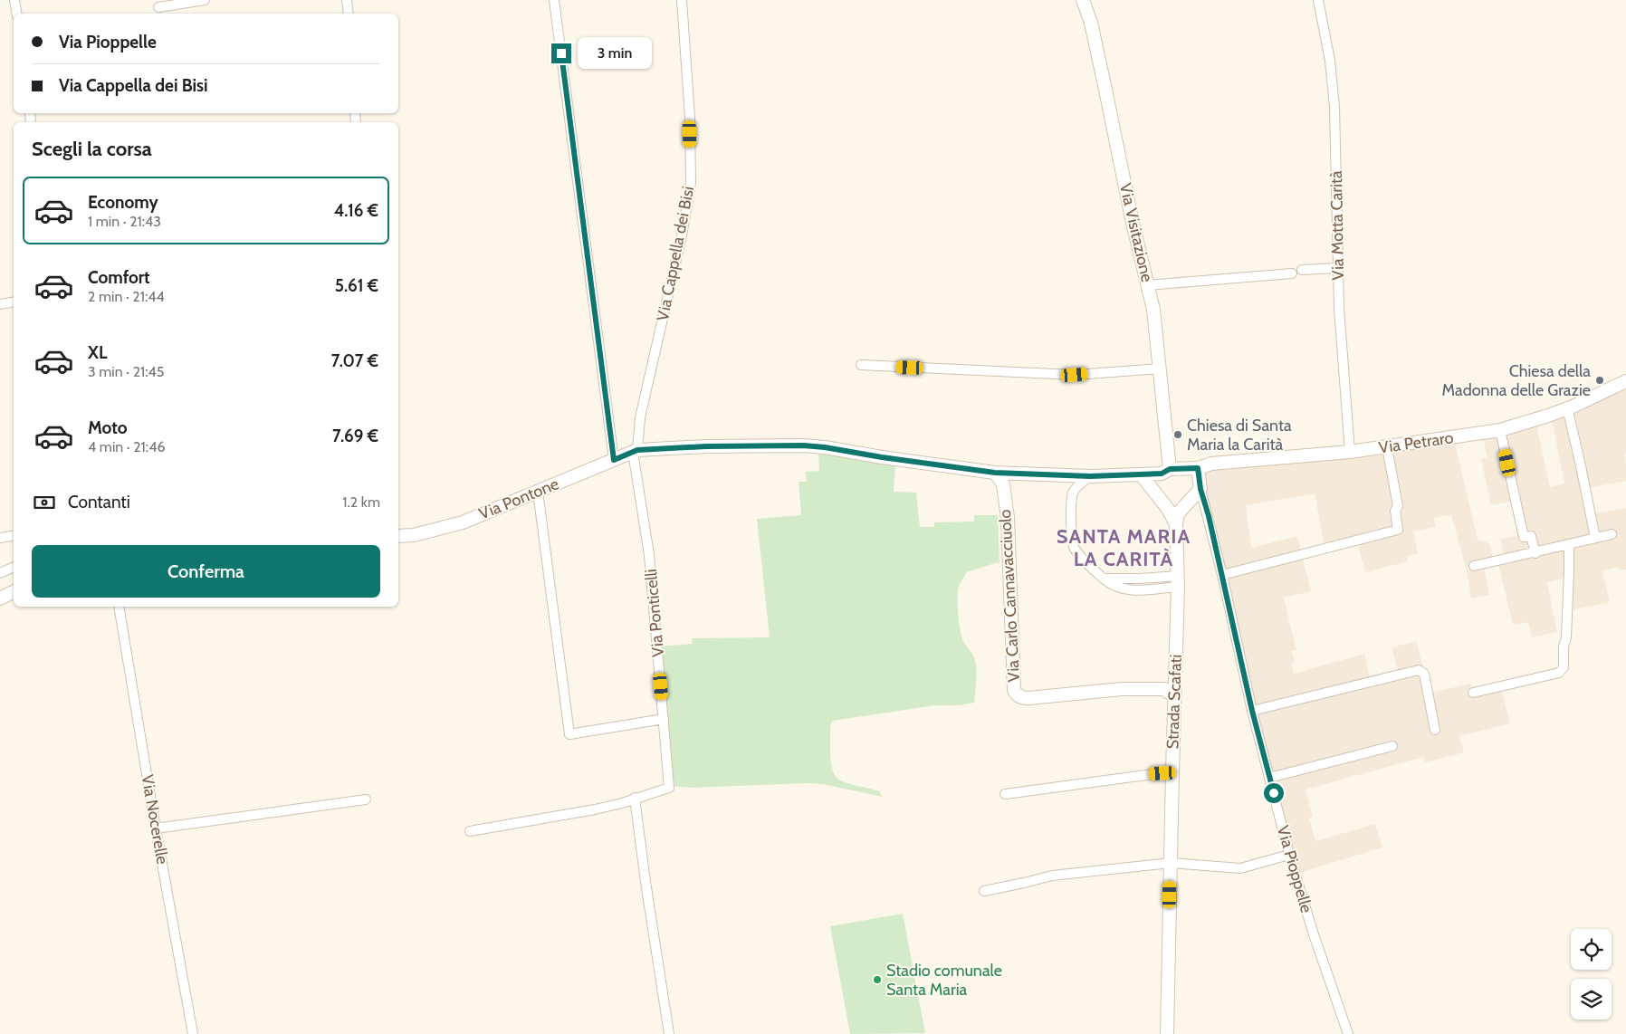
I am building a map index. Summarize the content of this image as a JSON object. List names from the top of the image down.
{
  "streets": {
    "street": [
      "Via Motta Carità",
      "Via Visitazione",
      "Via Cappella dei Bisi",
      "Via Petraro",
      "Via Pontone",
      "Via Carlo Cannavacciuolo",
      "Via Ponticelli",
      "Strada Scafati",
      "Via Nocerelle",
      "Via Pioppelle"
    ]
  },
  "crossings": [
    ["Via Motta Carità", "Via Petraro"],
    ["Via Visitazione", "Via Petraro"],
    ["Via Cappella dei Bisi", "Via Pontone"],
    ["Via Cappella dei Bisi", "Via Ponticelli"],
    ["Via Petraro", "Strada Scafati"],
    ["Via Pontone", "Via Ponticelli"],
    ["Via Carlo Cannavacciuolo", "Strada Scafati"]
  ],
  "districts": ["SANTA MARIA LA CARITÀ"],
  "places": ["Chiesa della Madonna delle Grazie", "Chiesa di Santa Maria la Carità", "Stadio comunale Santa Maria"],
  "page": {
    "banner": ["Via Pioppelle", "Via Cappella dei Bisi"],
    "bubble": "3 min",
    "heading": "Scegli la corsa",
    "list": [
      {
        "name": "Economy",
        "note": "1 min · 21:43",
        "value": "4.16 €"
      },
      {
        "name": "Comfort",
        "note": "2 min · 21:44",
        "value": "5.61 €"
      },
      {
        "name": "XL",
        "note": "3 min · 21:45",
        "value": "7.07 €"
      },
      {
        "name": "Moto",
        "note": "4 min · 21:46",
        "value": "7.69 €"
      }
    ],
    "pay": ["Contanti", "1.2 km"],
    "buttons": "Conferma"
  }
}
